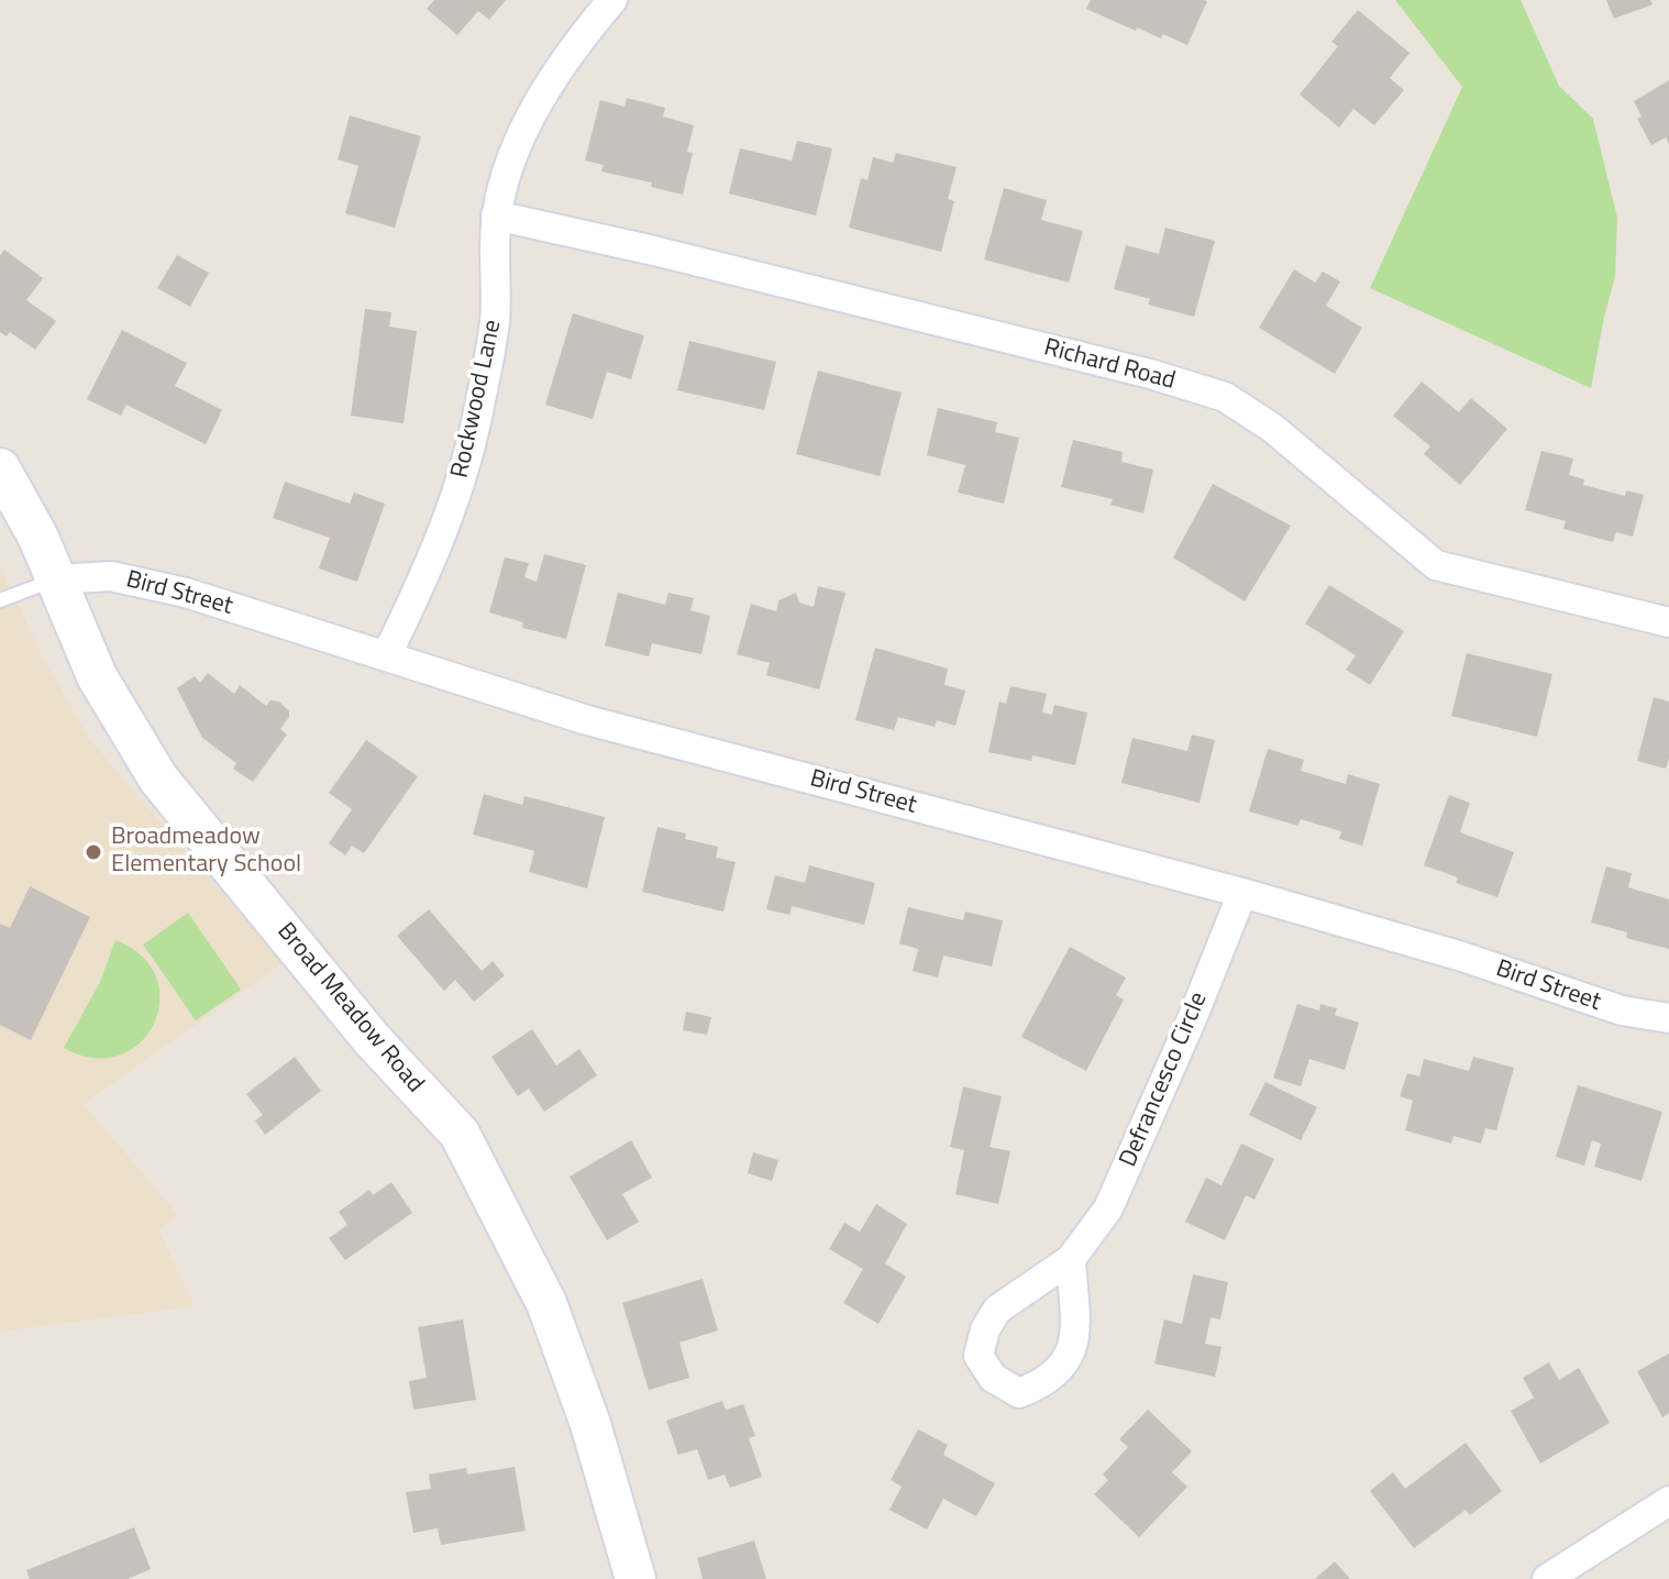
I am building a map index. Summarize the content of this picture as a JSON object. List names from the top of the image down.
{
  "streets": {
    "street": [
      "Richard Road",
      "Rockwood Lane",
      "Bird Street",
      "Broad Meadow Road",
      "Defrancesco Circle"
    ]
  },
  "crossings": [
    ["Richard Road", "Rockwood Lane"],
    ["Rockwood Lane", "Bird Street"],
    ["Bird Street", "Broad Meadow Road"],
    ["Bird Street", "Defrancesco Circle"]
  ],
  "places": ["Broadmeadow Elementary School"]
}
